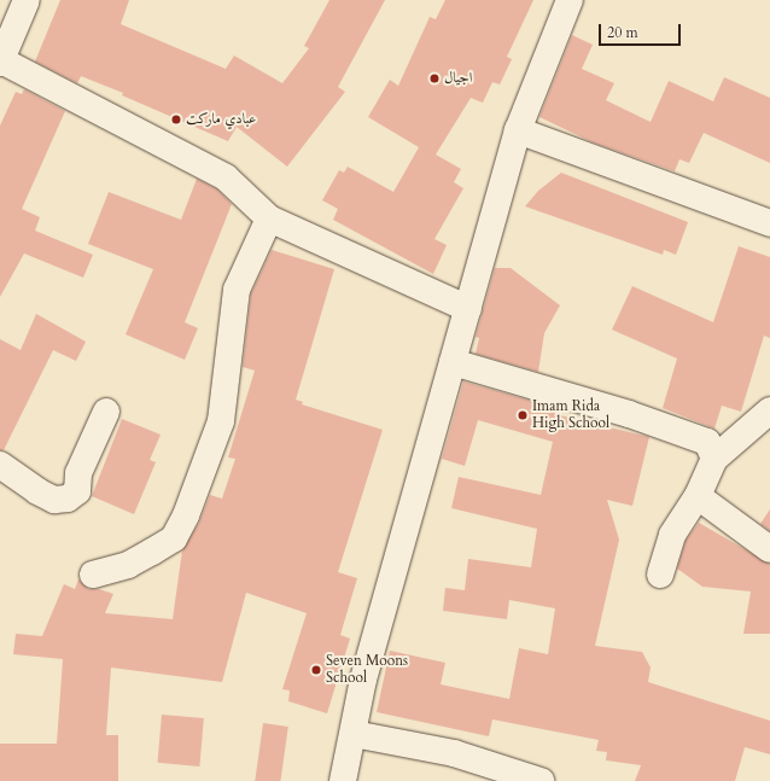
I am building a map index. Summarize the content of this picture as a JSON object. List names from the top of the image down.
{
  "places": [
    "اجيال",
    "عبادي ماركت",
    "Imam Rida High School",
    "Seven Moons School"
  ],
  "scale_bar": "20 m"
}
